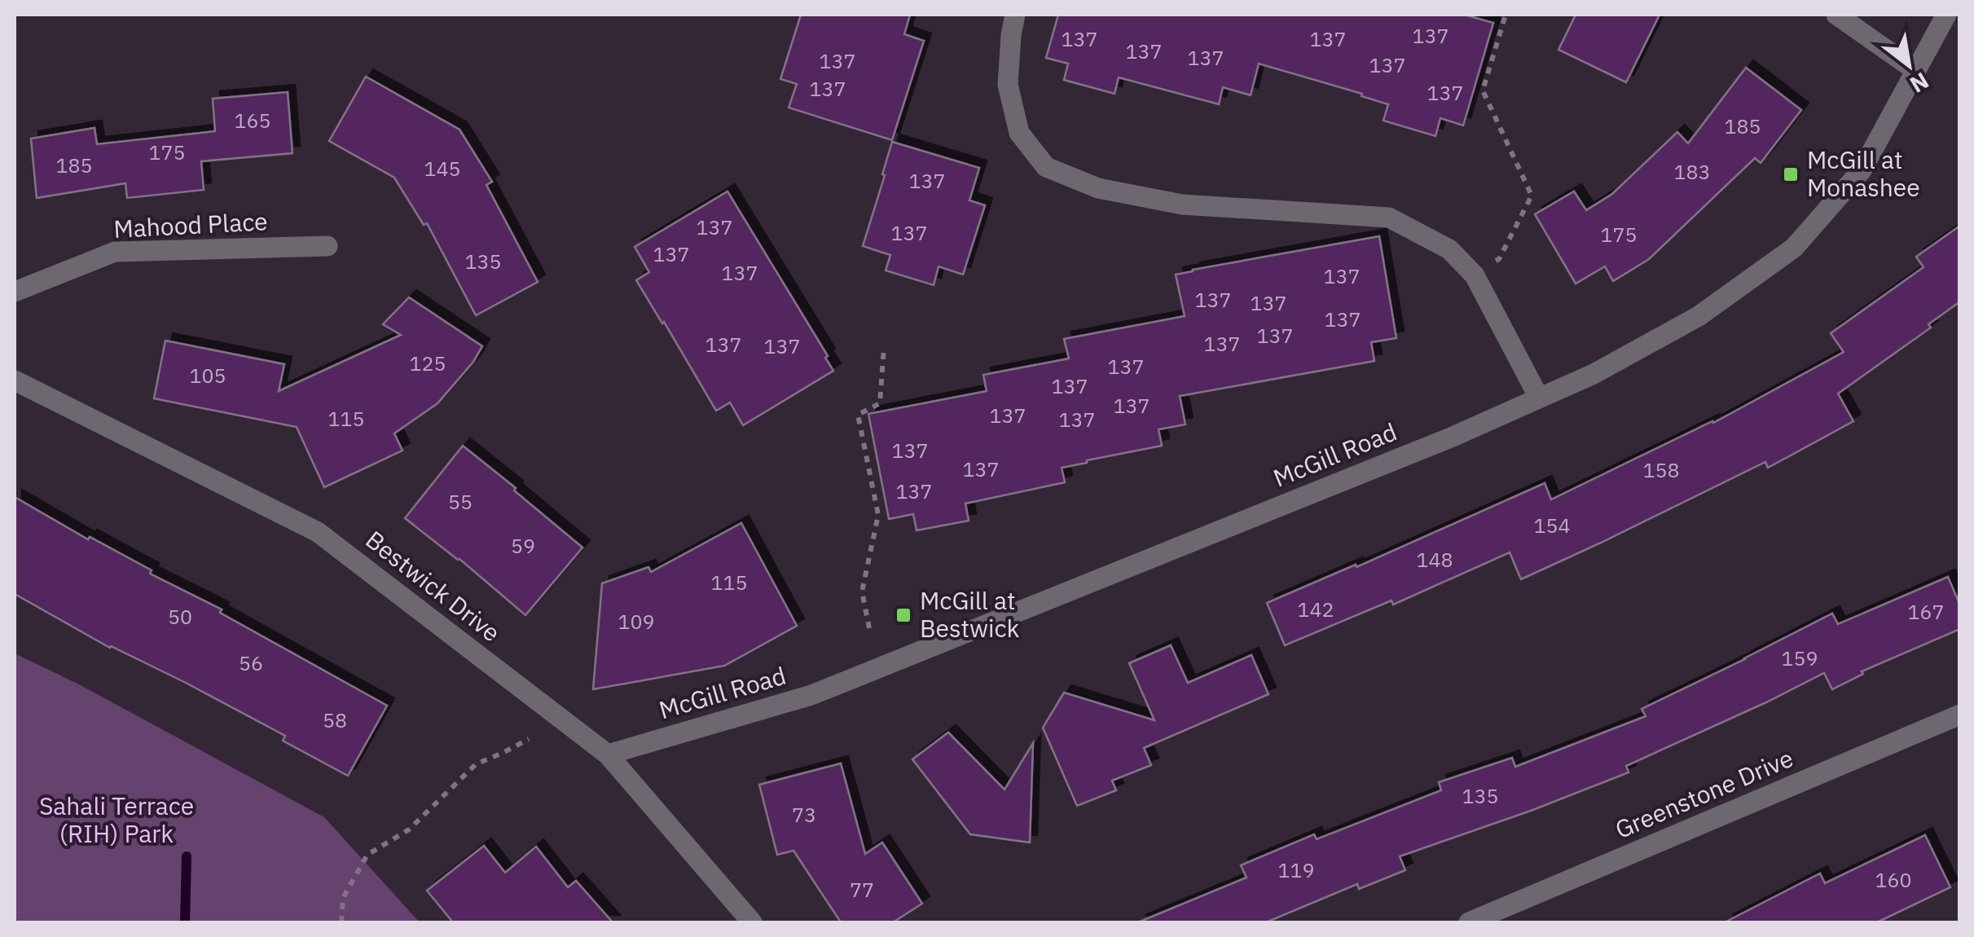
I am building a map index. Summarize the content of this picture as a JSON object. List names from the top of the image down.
{
  "streets": {
    "street": [
      "Mahood Place",
      "McGill Road",
      "Bestwick Drive",
      "Greenstone Drive"
    ]
  },
  "crossings": [
    ["McGill Road", "Bestwick Drive"]
  ],
  "parks": ["Sahali Terrace (RIH) Park"],
  "places": {
    "transit": ["McGill at Monashee", "McGill at Bestwick"]
  },
  "house_numbers": [
    "137",
    "137",
    "137",
    "137",
    "137",
    "137",
    "137",
    "137",
    "137",
    "165",
    "185",
    "175",
    "185",
    "145",
    "183",
    "137",
    "137",
    "137",
    "175",
    "137",
    "135",
    "137",
    "137",
    "137",
    "137",
    "137",
    "137",
    "137",
    "137",
    "137",
    "125",
    "137",
    "105",
    "137",
    "137",
    "137",
    "115",
    "137",
    "137",
    "137",
    "158",
    "137",
    "55",
    "154",
    "59",
    "148",
    "115",
    "142",
    "167",
    "50",
    "109",
    "159",
    "56",
    "58",
    "135",
    "73",
    "119",
    "160",
    "77"
  ],
  "north": "bottom right"
}
